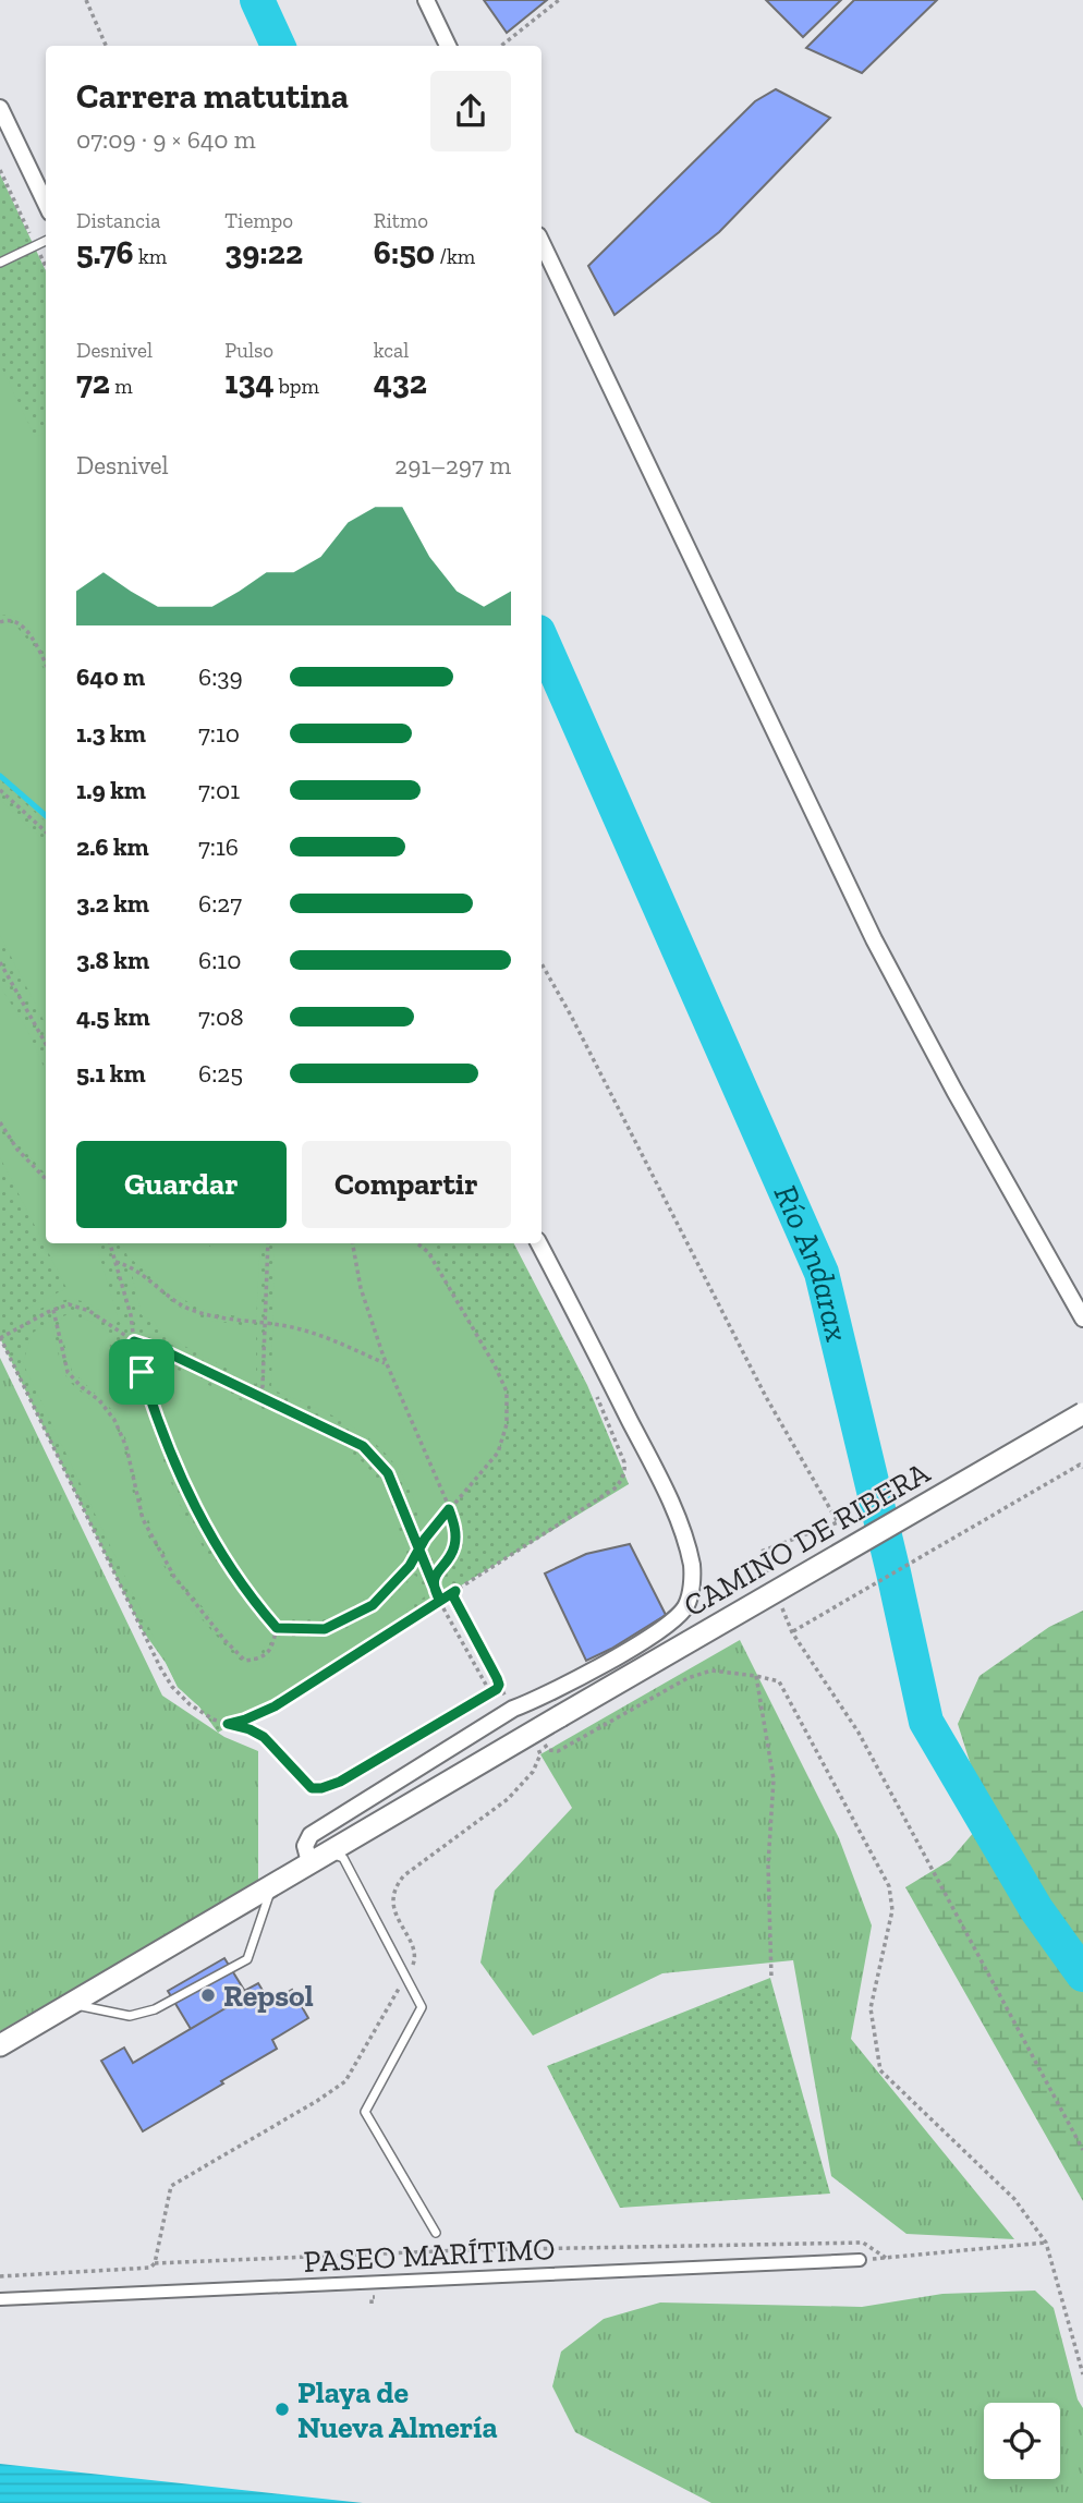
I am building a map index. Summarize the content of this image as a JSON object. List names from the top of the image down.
{
  "streets": {
    "main road": ["CAMINO DE RIBERA"],
    "street": ["PASEO MARÍTIMO"]
  },
  "water": ["Río Andarax"],
  "places": ["Repsol", "Playa de Nueva Almería"],
  "page": {
    "heading": ["Carrera matutina", "07:09 · 9 × 640 m"],
    "stats": [
      ["Distancia", "5.76 km"],
      ["Tiempo", "39:22"],
      ["Ritmo", "6:50 /km"],
      ["Desnivel", "72 m"],
      ["Pulso", "134 bpm"],
      ["kcal", "432"]
    ],
    "chart": ["Desnivel", "291–297 m"],
    "list": [
      {
        "name": "640 m",
        "note": "6:39"
      },
      {
        "name": "1.3 km",
        "note": "7:10"
      },
      {
        "name": "1.9 km",
        "note": "7:01"
      },
      {
        "name": "2.6 km",
        "note": "7:16"
      },
      {
        "name": "3.2 km",
        "note": "6:27"
      },
      {
        "name": "3.8 km",
        "note": "6:10"
      },
      {
        "name": "4.5 km",
        "note": "7:08"
      },
      {
        "name": "5.1 km",
        "note": "6:25"
      }
    ],
    "buttons": ["Guardar", "Compartir"]
  }
}
